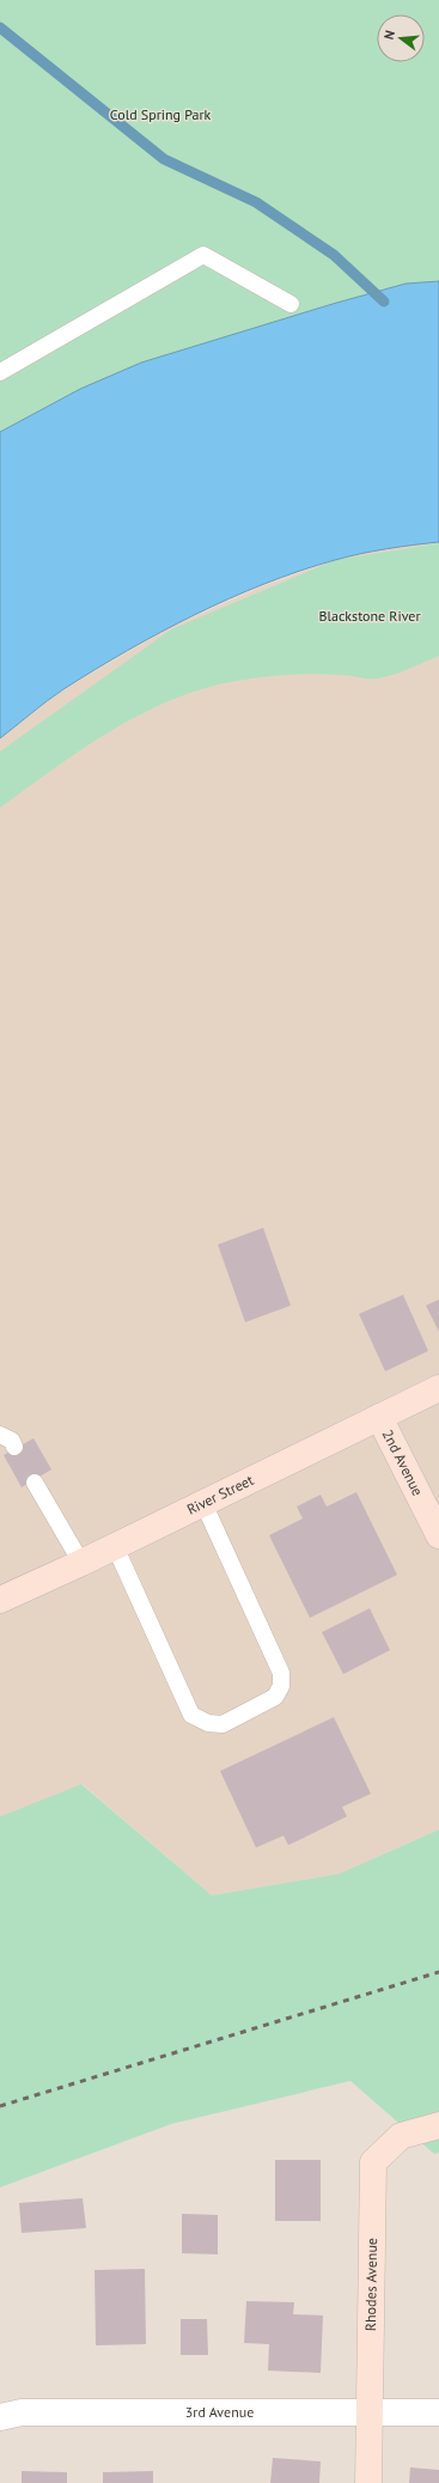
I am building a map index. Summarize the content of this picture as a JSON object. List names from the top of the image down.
{
  "streets": {
    "street": [
      "2nd Avenue",
      "River Street",
      "Rhodes Avenue",
      "3rd Avenue"
    ]
  },
  "crossings": [
    ["2nd Avenue", "River Street"],
    ["Rhodes Avenue", "3rd Avenue"]
  ],
  "parks": ["Cold Spring Park", "Blackstone River"],
  "north": "left"
}
